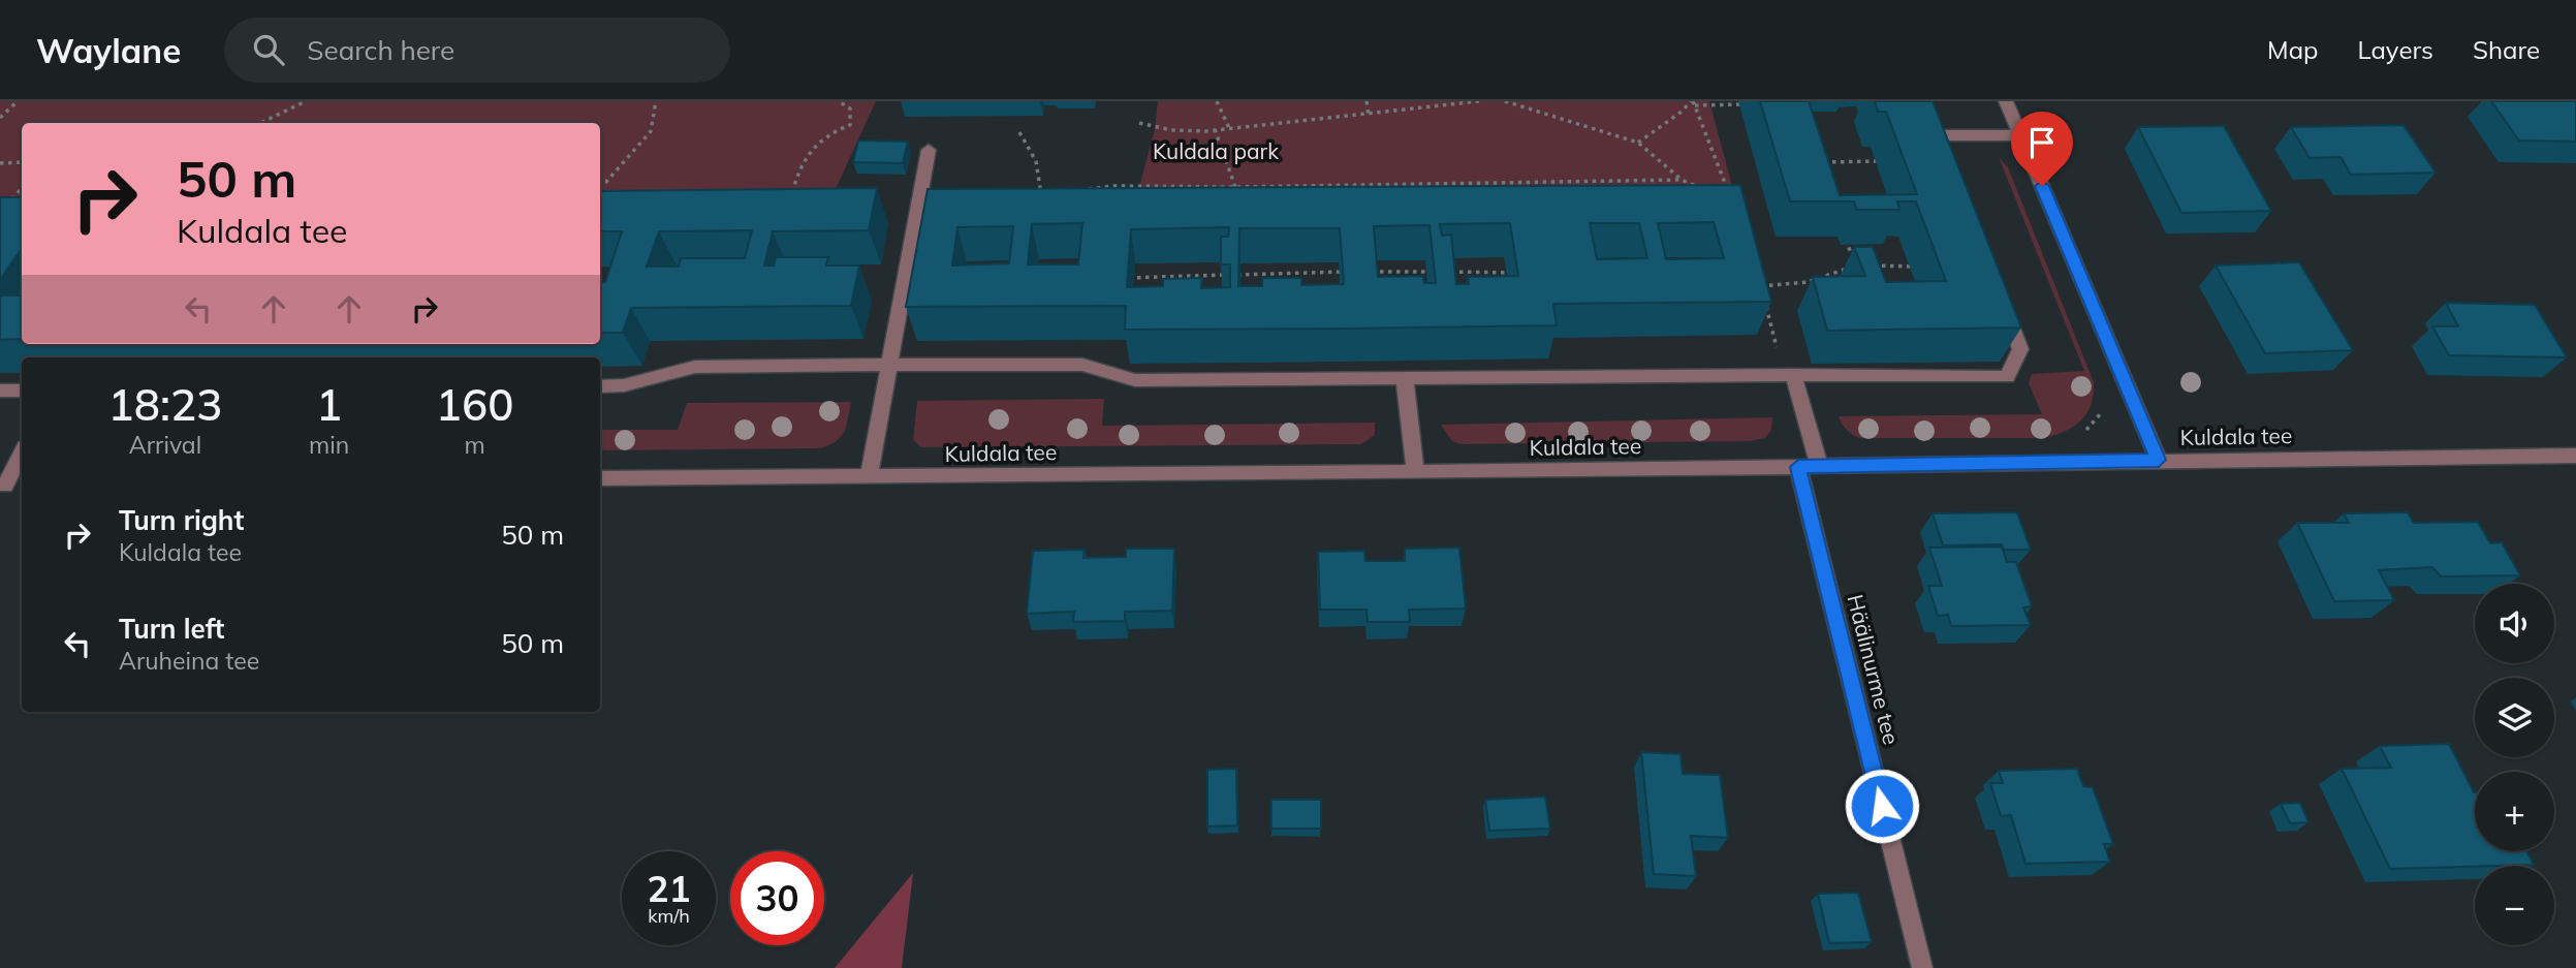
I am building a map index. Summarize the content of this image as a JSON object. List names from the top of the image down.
{
  "streets": {
    "street": ["Kuldala tee", "Häälinurme tee"]
  },
  "crossings": [
    ["Kuldala tee", "Häälinurme tee"]
  ],
  "parks": ["Kuldala park"],
  "page": {
    "header": "Waylane",
    "search": "Search here",
    "nav": ["Map", "Layers", "Share"],
    "turn": ["50 m", "Kuldala tee"],
    "eta": [
      "18:23",
      "Arrival",
      "1",
      "min",
      "160",
      "m"
    ],
    "list": [
      {
        "name": "Turn right",
        "note": "Kuldala tee",
        "value": "50 m"
      },
      {
        "name": "Turn left",
        "note": "Aruheina tee",
        "value": "50 m"
      }
    ],
    "map_buttons": ["+", "−"],
    "speed": "21 km/h",
    "limit": "30"
  }
}
